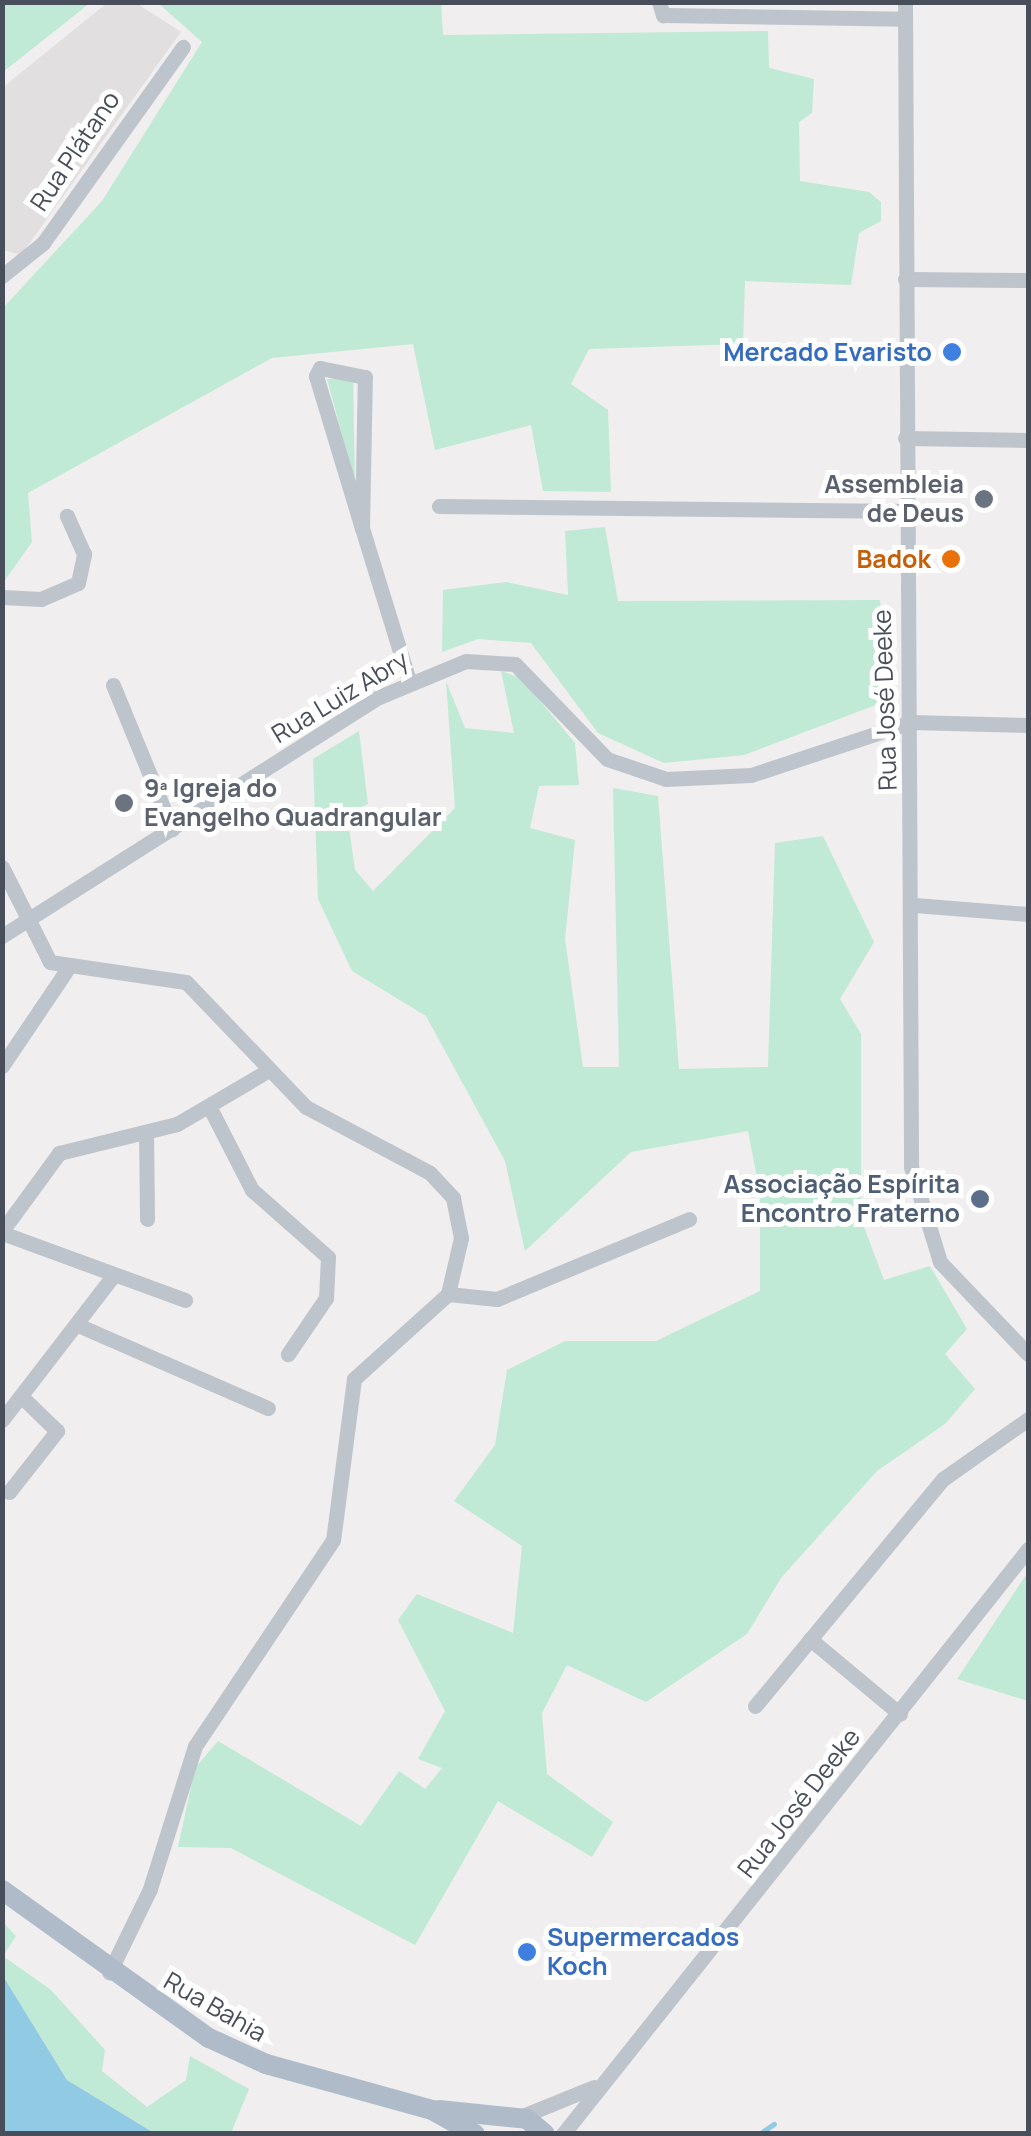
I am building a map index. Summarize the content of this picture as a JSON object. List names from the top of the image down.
{
  "streets": {
    "main road": ["Rua Bahia"],
    "street": ["Rua Plátano", "Rua Luiz Abry", "Rua José Deeke"]
  },
  "crossings": [
    ["Rua Luiz Abry", "Rua José Deeke"],
    ["Rua José Deeke", "Rua Bahia"]
  ],
  "places": [
    "Mercado Evaristo",
    "Assembleia de Deus",
    "Badok",
    "9ª Igreja do Evangelho Quadrangular",
    "Associação Espírita Encontro Fraterno",
    "Supermercados Koch"
  ]
}
